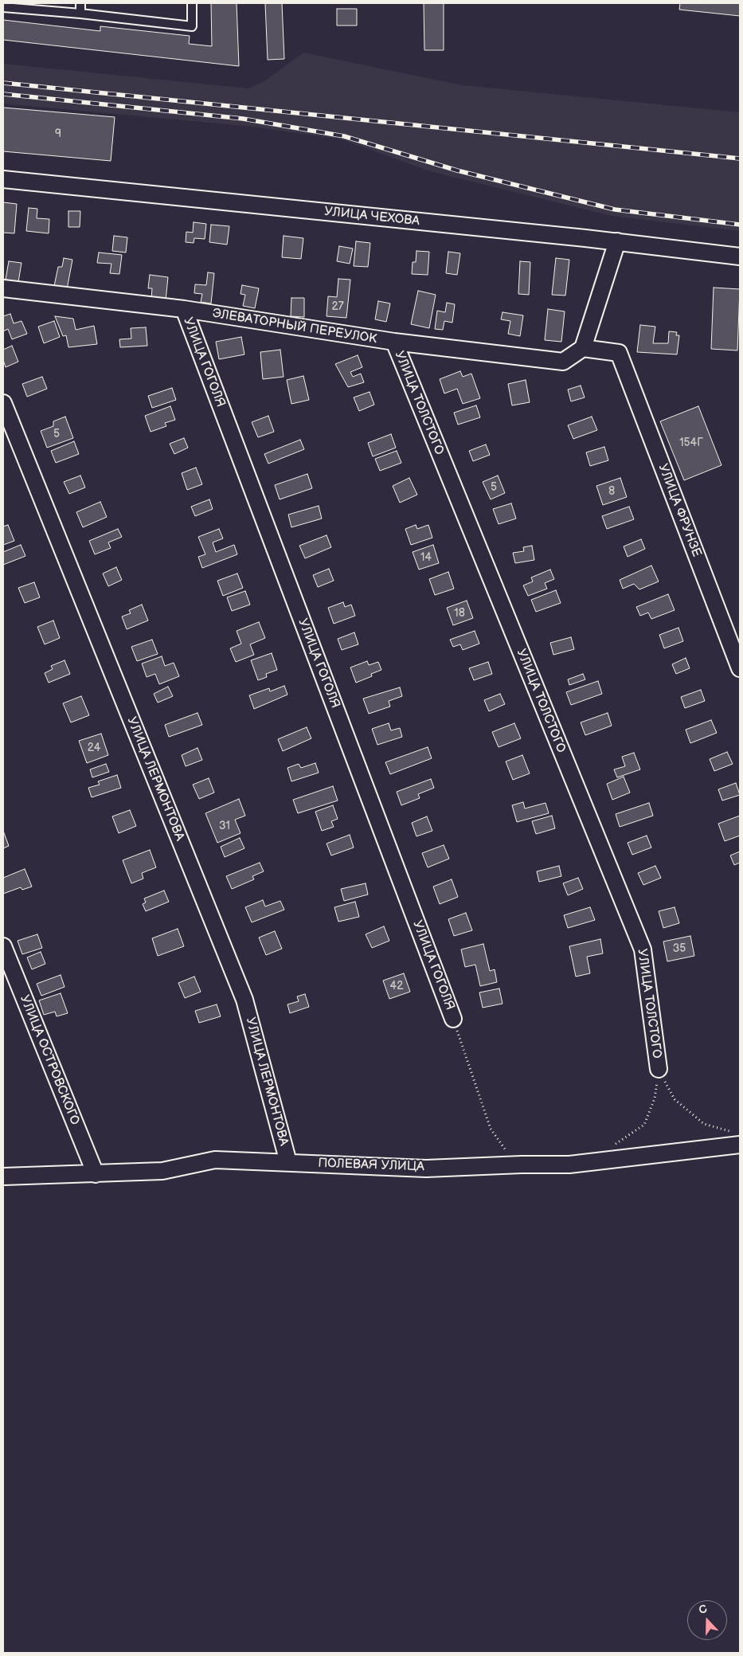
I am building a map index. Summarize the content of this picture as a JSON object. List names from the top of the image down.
{
  "streets": {
    "street": [
      "УЛИЦА ЧЕХОВА",
      "ЭЛЕВАТОРНЫЙ ПЕРЕУЛОК",
      "УЛИЦА ГОГОЛЯ",
      "УЛИЦА ТОЛСТОГО",
      "УЛИЦА ФРУНЗЕ",
      "УЛИЦА ЛЕРМОНТОВА",
      "УЛИЦА ОСТРОВСКОГО",
      "ПОЛЕВАЯ УЛИЦА"
    ]
  },
  "crossings": [
    ["ЭЛЕВАТОРНЫЙ ПЕРЕУЛОК", "УЛИЦА ГОГОЛЯ"],
    ["ЭЛЕВАТОРНЫЙ ПЕРЕУЛОК", "УЛИЦА ТОЛСТОГО"],
    ["ЭЛЕВАТОРНЫЙ ПЕРЕУЛОК", "УЛИЦА ФРУНЗЕ"],
    ["УЛИЦА ЛЕРМОНТОВА", "ПОЛЕВАЯ УЛИЦА"],
    ["УЛИЦА ОСТРОВСКОГО", "ПОЛЕВАЯ УЛИЦА"]
  ],
  "house_numbers": [
    "9",
    "27",
    "5",
    "154Г",
    "5",
    "8",
    "14",
    "18",
    "24",
    "31",
    "35",
    "42"
  ],
  "north": "top"
}
